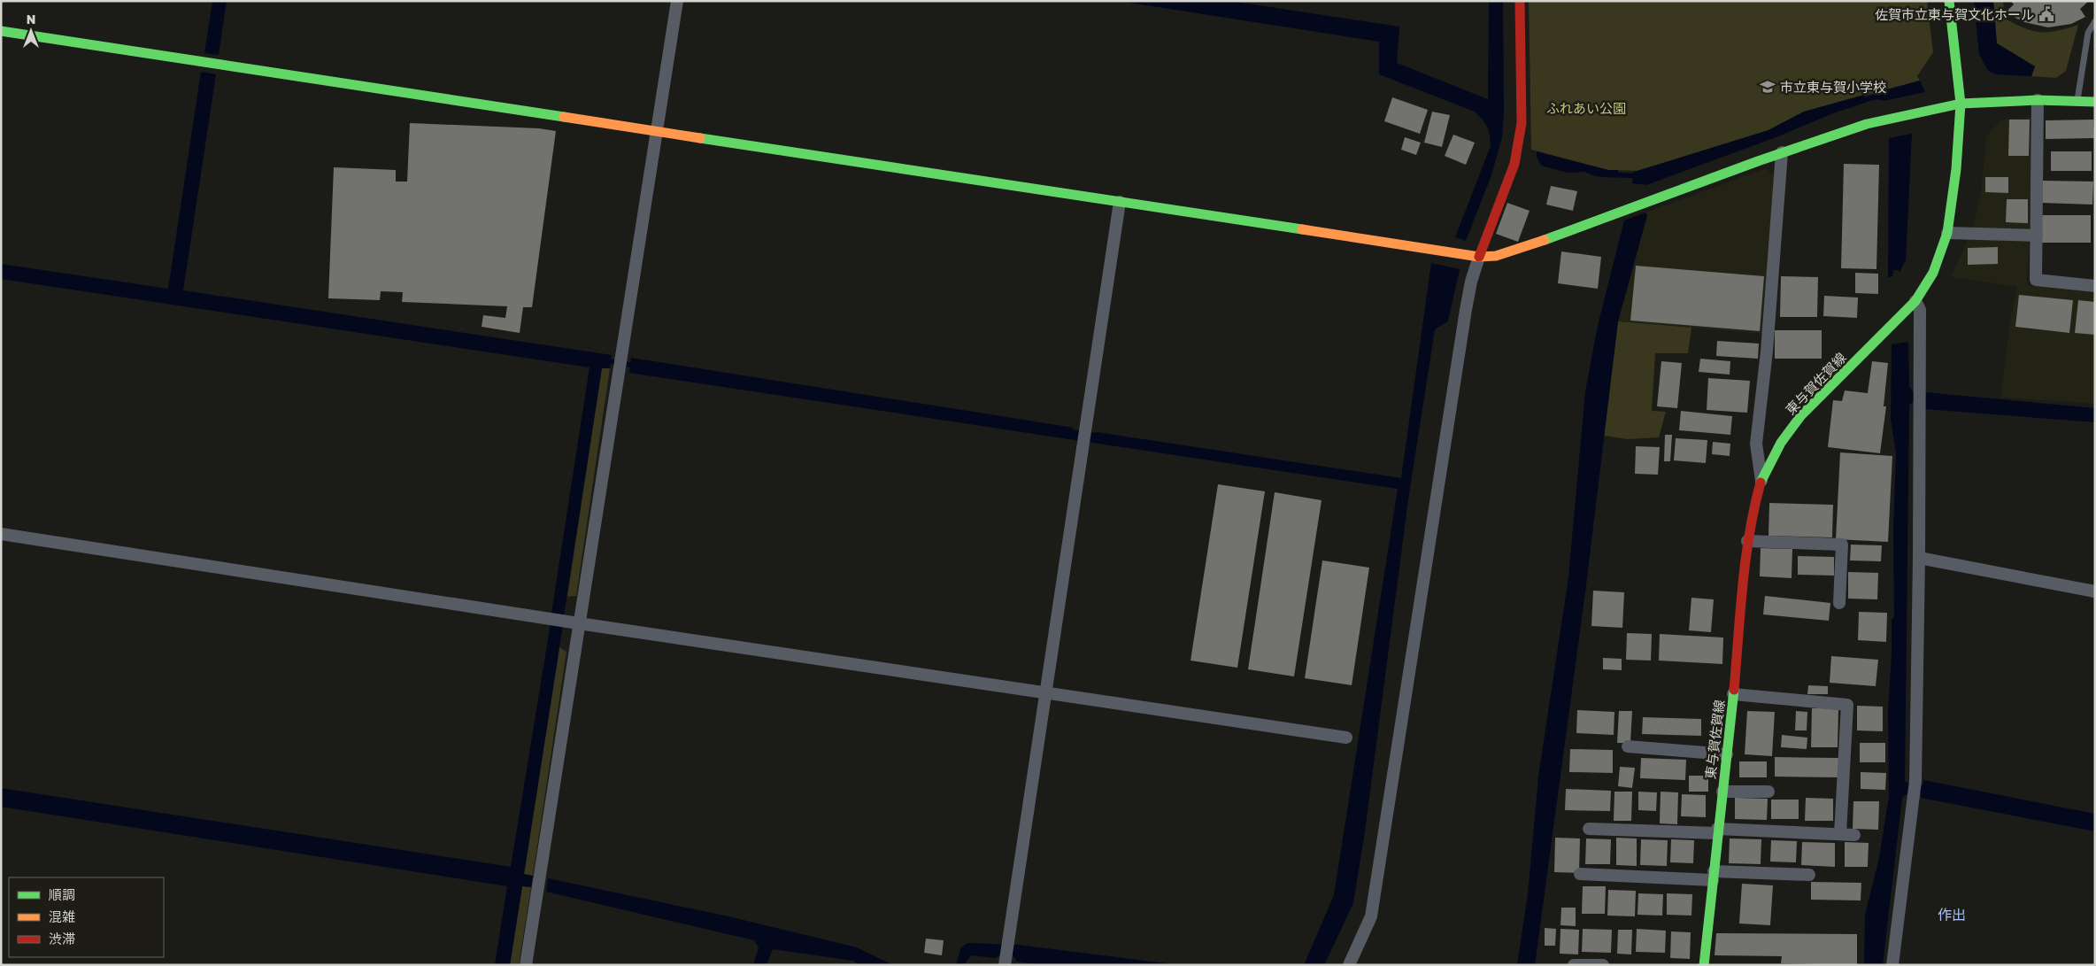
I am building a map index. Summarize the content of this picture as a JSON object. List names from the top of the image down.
{
  "streets": {
    "street": ["東与賀佐賀線"]
  },
  "districts": ["作出"],
  "parks": ["ふれあい公園"],
  "places": {
    "public building": ["佐賀市立東与賀文化ホール"],
    "school or university": ["市立東与賀小学校"]
  },
  "legend": ["順調", "混雑", "渋滞"],
  "north": "top"
}
